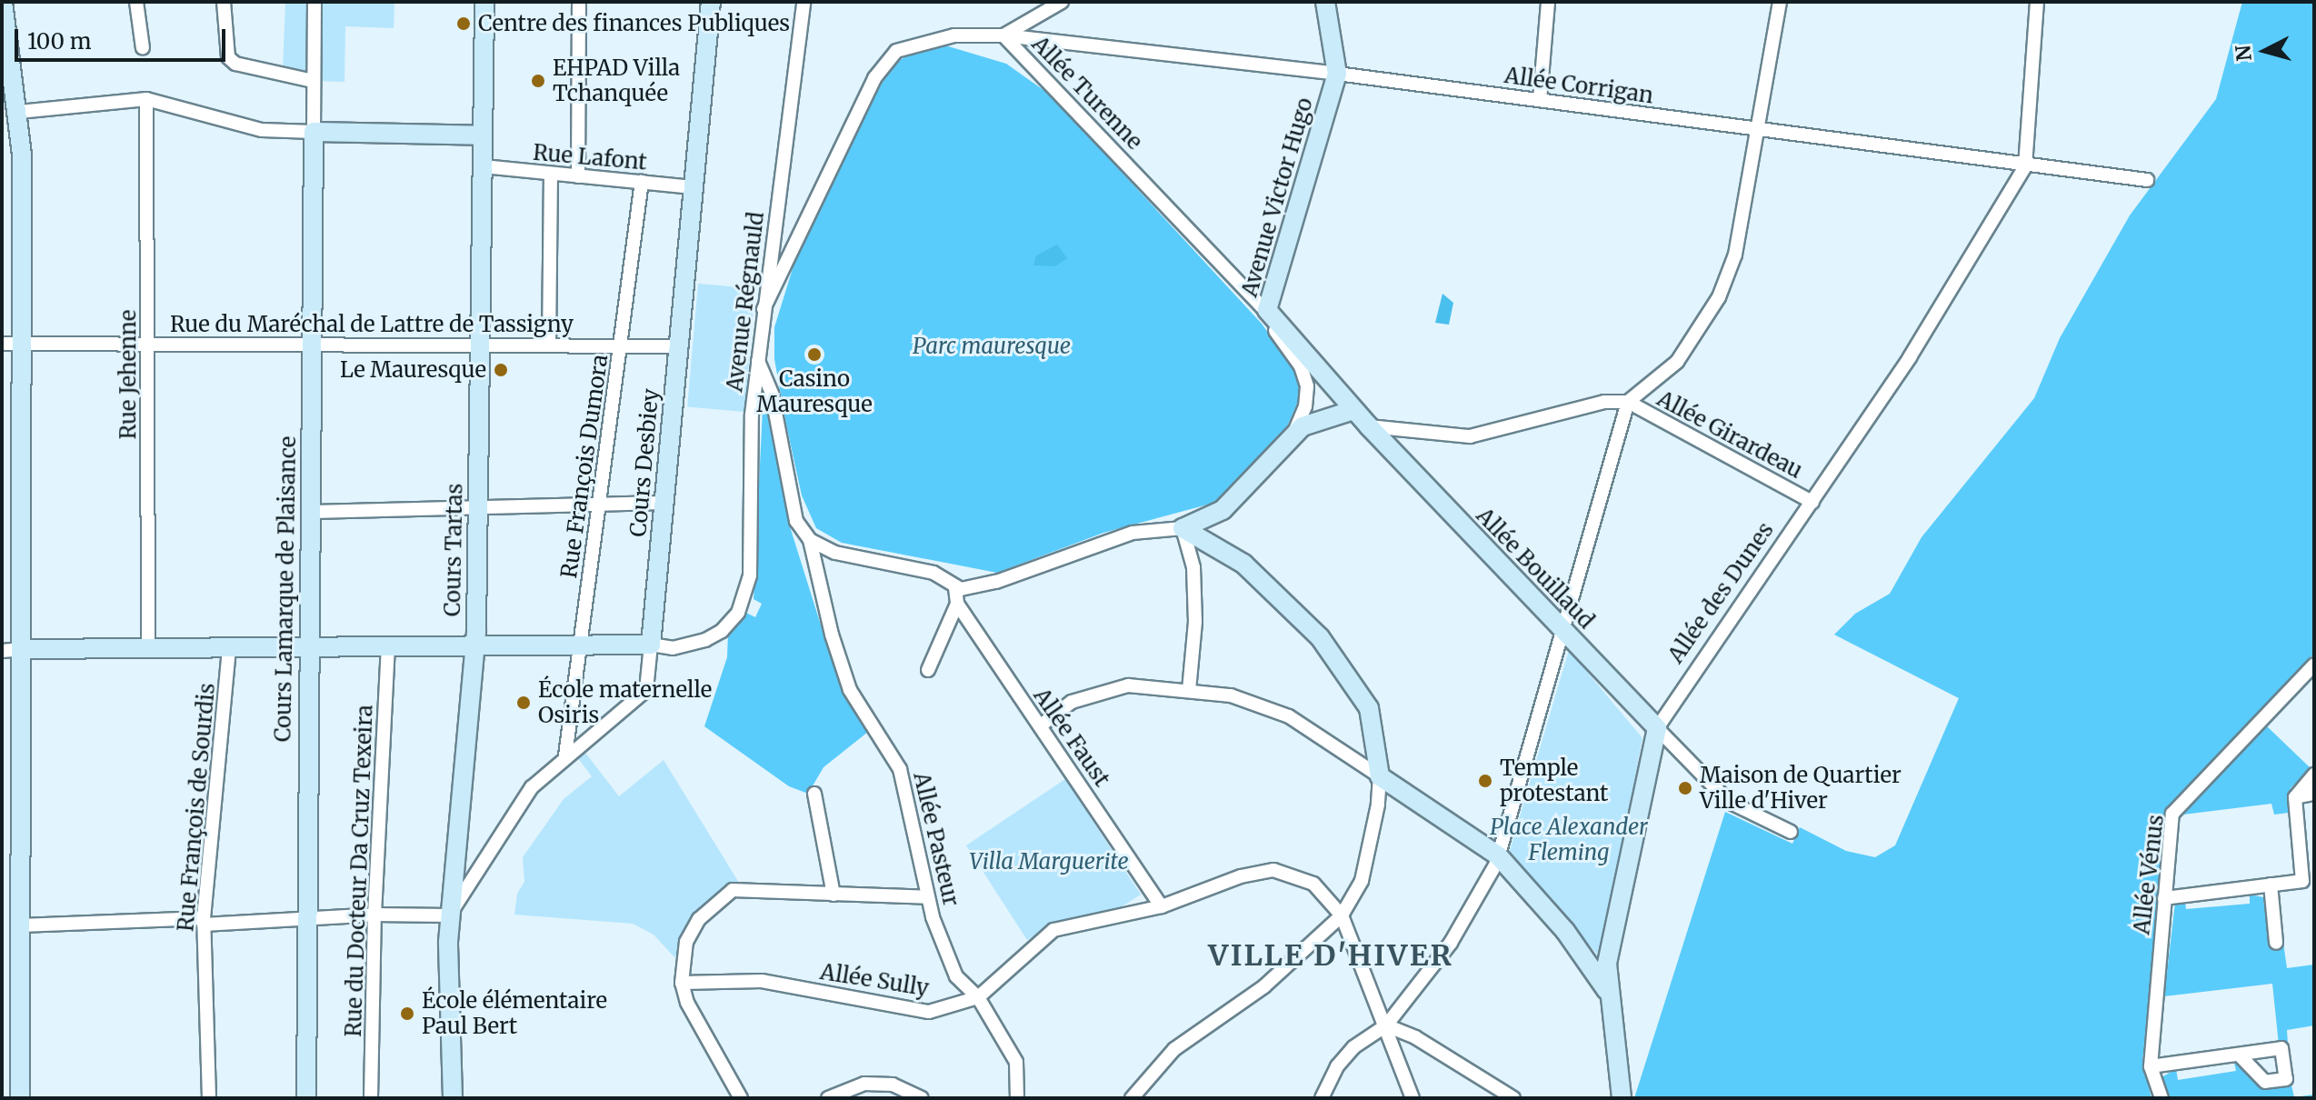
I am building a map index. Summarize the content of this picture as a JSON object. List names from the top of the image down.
{
  "streets": {
    "street": [
      "Allée Corrigan",
      "Allée Turenne",
      "Rue Lafont",
      "Avenue Victor Hugo",
      "Avenue Régnauld",
      "Rue du Maréchal de Lattre de Tassigny",
      "Rue Jehenne",
      "Allée Girardeau",
      "Cours Desbiey",
      "Rue François Dumora",
      "Cours Tartas",
      "Allée Bouillaud",
      "Cours Lamarque de Plaisance",
      "Allée des Dunes",
      "Allée Faust",
      "Rue François de Sourdis",
      "Allée Pasteur",
      "Rue du Docteur Da Cruz Texeira",
      "Allée Vénus",
      "Allée Sully"
    ]
  },
  "crossings": [
    ["Allée Corrigan", "Allée Turenne"],
    ["Allée Corrigan", "Avenue Victor Hugo"],
    ["Allée Corrigan", "Allée des Dunes"],
    ["Allée Turenne", "Avenue Victor Hugo"],
    ["Allée Turenne", "Avenue Régnauld"],
    ["Allée Turenne", "Allée Bouillaud"],
    ["Rue Lafont", "Cours Desbiey"],
    ["Rue Lafont", "Rue François Dumora"],
    ["Rue Lafont", "Cours Tartas"],
    ["Avenue Victor Hugo", "Allée Bouillaud"],
    ["Avenue Régnauld", "Cours Desbiey"],
    ["Avenue Régnauld", "Allée Pasteur"],
    ["Rue du Maréchal de Lattre de Tassigny", "Rue Jehenne"],
    ["Rue du Maréchal de Lattre de Tassigny", "Cours Desbiey"],
    ["Rue du Maréchal de Lattre de Tassigny", "Rue François Dumora"],
    ["Rue du Maréchal de Lattre de Tassigny", "Cours Tartas"],
    ["Rue du Maréchal de Lattre de Tassigny", "Cours Lamarque de Plaisance"],
    ["Allée Girardeau", "Allée des Dunes"],
    ["Cours Desbiey", "Rue François Dumora"],
    ["Cours Desbiey", "Cours Tartas"],
    ["Allée Bouillaud", "Allée des Dunes"],
    ["Allée Faust", "Allée Sully"],
    ["Allée Pasteur", "Allée Sully"]
  ],
  "districts": ["VILLE D'HIVER"],
  "parks": ["Parc mauresque", "Place Alexander Fleming", "Villa Marguerite"],
  "places": [
    "Centre des finances Publiques",
    "EHPAD Villa Tchanquée",
    "Casino Mauresque",
    "Le Mauresque",
    "École maternelle Osiris",
    "Temple protestant",
    "Maison de Quartier Ville d'Hiver",
    "École élémentaire Paul Bert"
  ],
  "scale_bar": "100 m",
  "north": "left"
}
